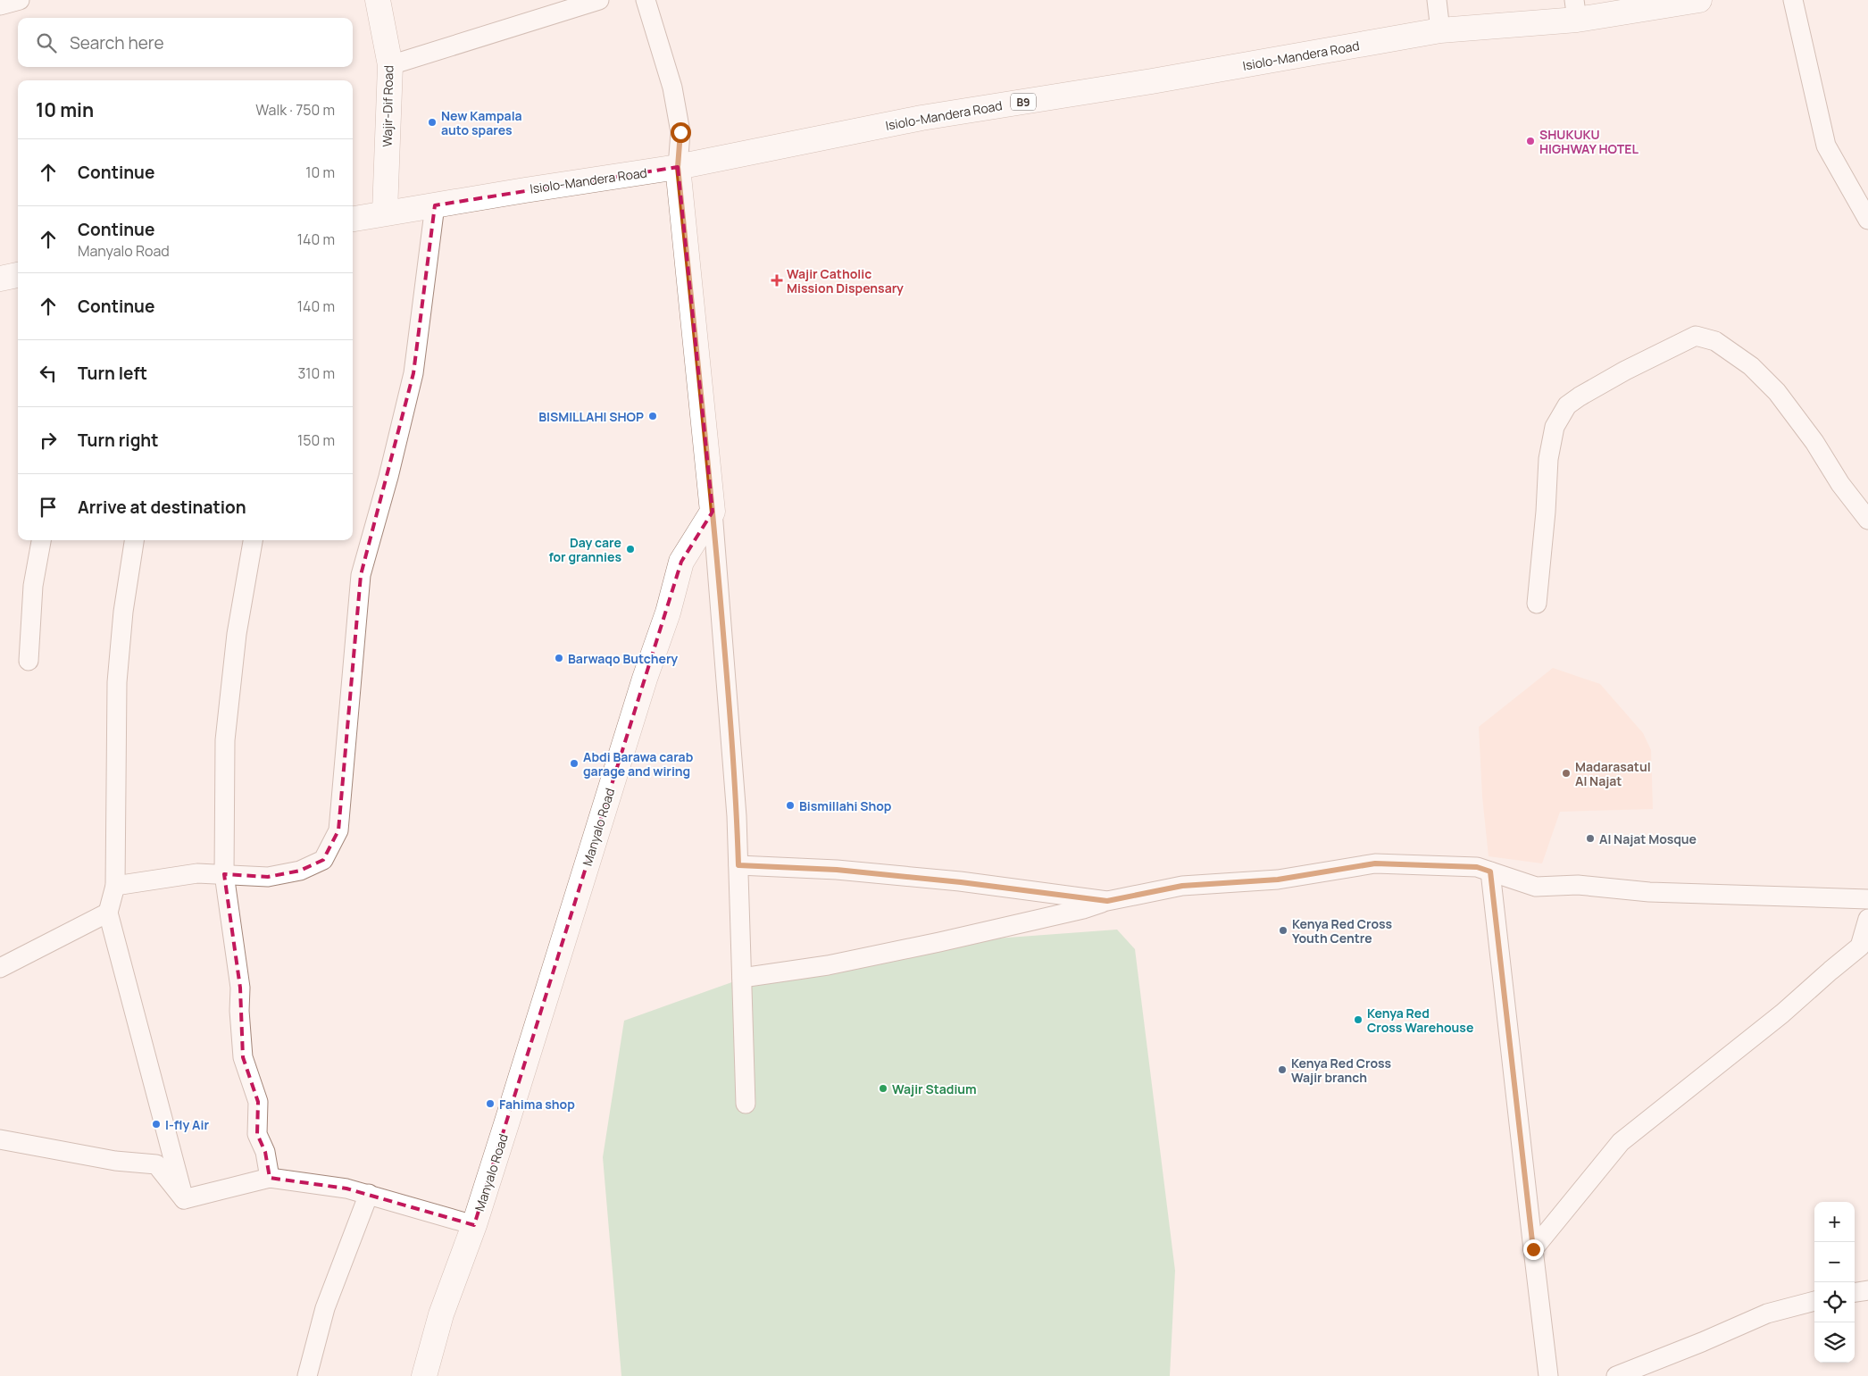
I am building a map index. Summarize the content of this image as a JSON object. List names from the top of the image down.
{
  "streets": {
    "main road": [
      "Isiolo-Mandera Road",
      "B9",
      "Wajir-Dif Road",
      "Manyalo Road"
    ]
  },
  "crossings": [
    ["Isiolo-Mandera Road", "Wajir-Dif Road"]
  ],
  "places": {
    "other": [
      "New Kampala auto spares",
      "SHUKUKU HIGHWAY HOTEL",
      "BISMILLAHI SHOP",
      "Day care for grannies",
      "Barwaqo Butchery",
      "Abdi Barawa carab garage and wiring",
      "Madarasatul Al Najat",
      "Bismillahi Shop",
      "Al Najat Mosque",
      "Kenya Red Cross Youth Centre",
      "Kenya Red Cross Warehouse",
      "Kenya Red Cross Wajir branch",
      "Wajir Stadium",
      "Fahima shop",
      "I-fly Air"
    ],
    "health": ["Wajir Catholic Mission Dispensary"]
  },
  "page": {
    "search": "Search here",
    "heading": ["10 min", "Walk · 750 m"],
    "list": [
      ["Continue", "10 m"],
      ["Continue", "Manyalo Road", "140 m"],
      ["Continue", "140 m"],
      ["Turn left", "310 m"],
      ["Turn right", "150 m"],
      "Arrive at destination"
    ],
    "map_buttons": ["+", "−"]
  }
}
